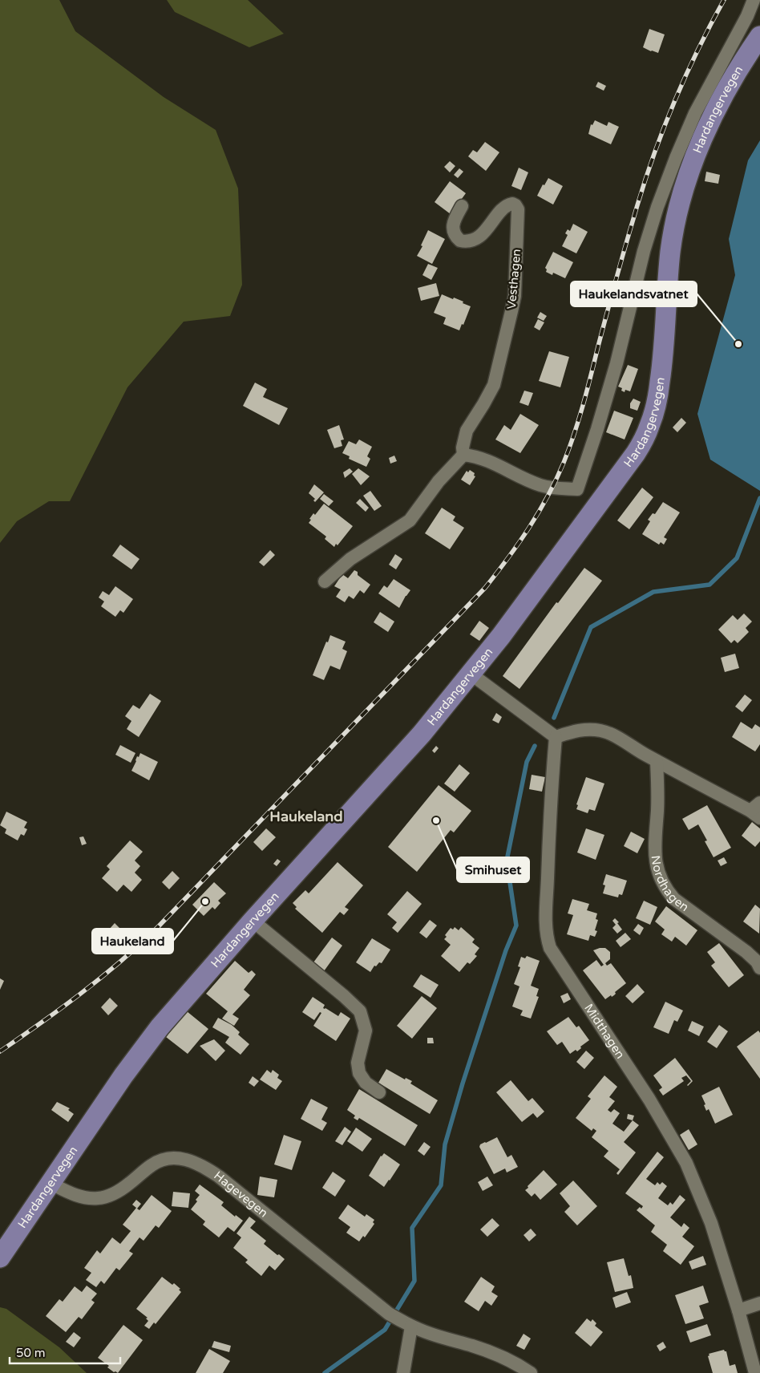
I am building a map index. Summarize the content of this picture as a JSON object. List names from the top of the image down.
{
  "streets": {
    "main road": ["Hardangervegen"],
    "street": [
      "Vesthagen",
      "Nordhagen",
      "Midthagen",
      "Hagevegen"
    ]
  },
  "crossings": [
    ["Hardangervegen", "Hagevegen"]
  ],
  "districts": ["Haukeland"],
  "places": ["Haukelandsvatnet", "Smihuset", "Haukeland"],
  "scale_bar": "50 m"
}
